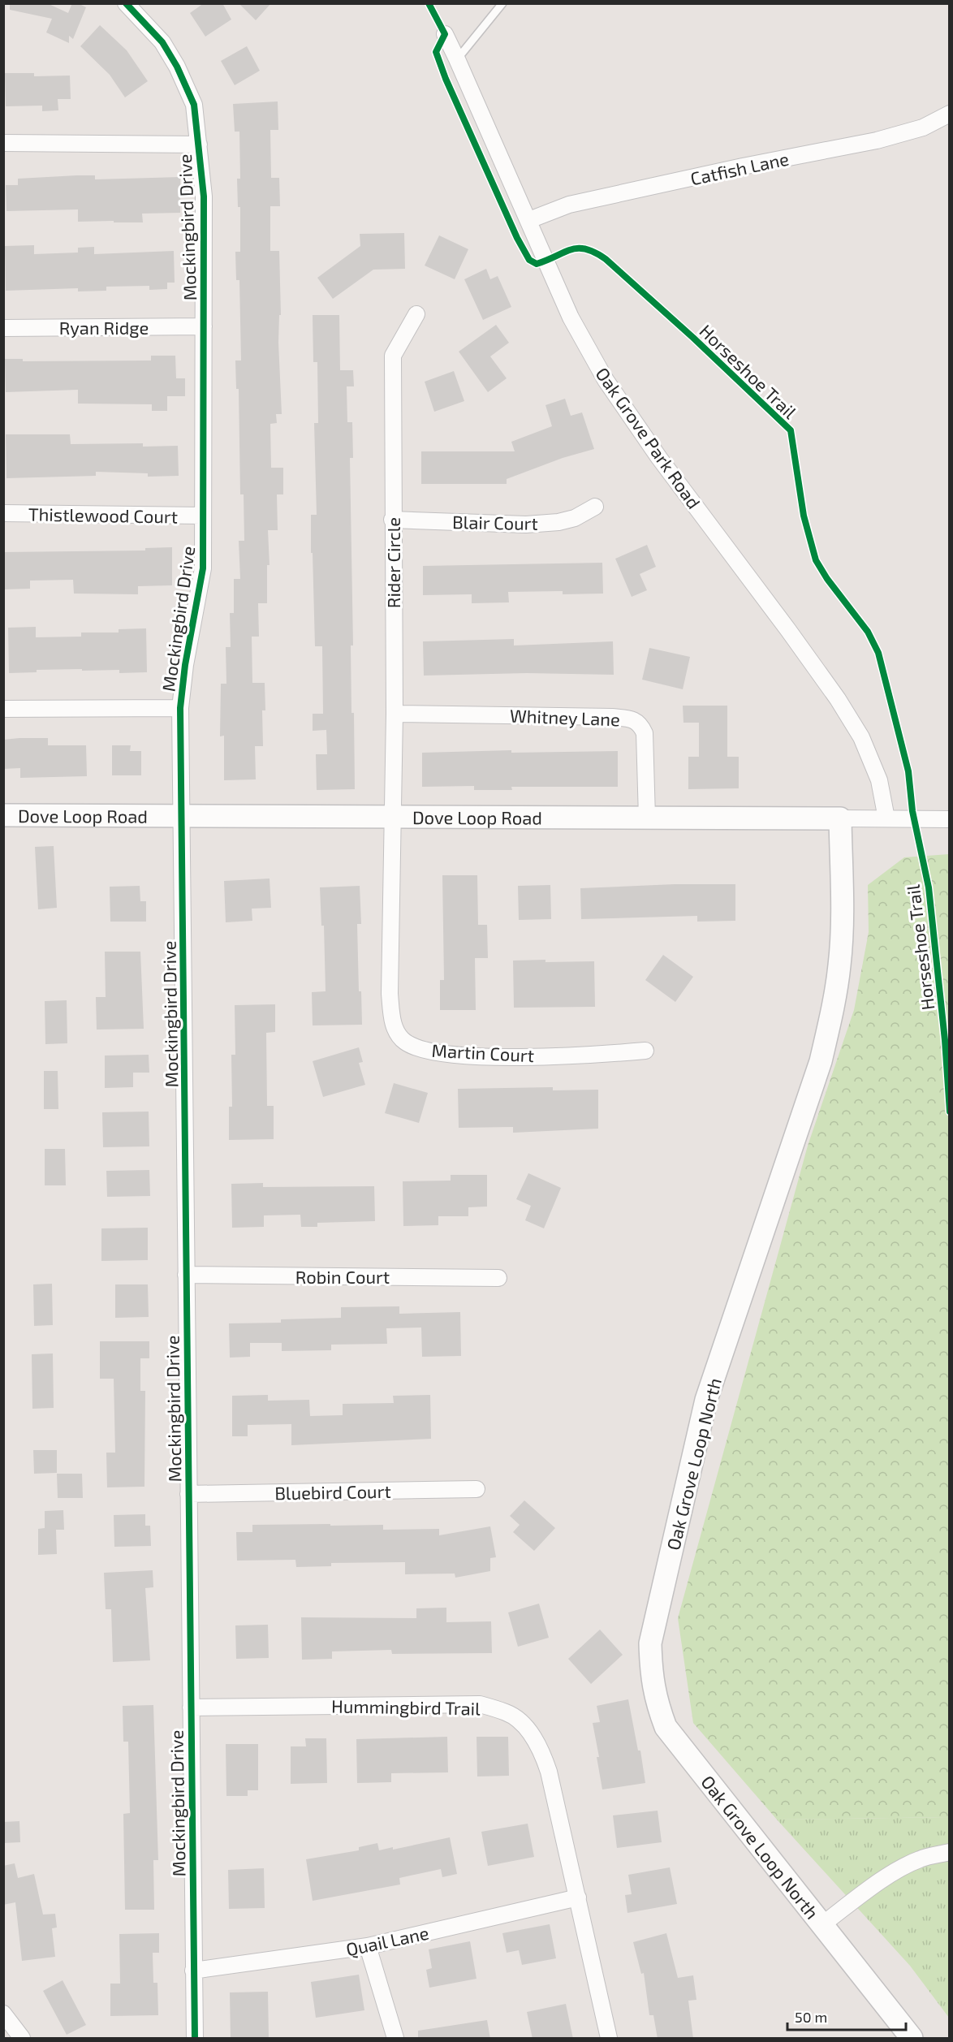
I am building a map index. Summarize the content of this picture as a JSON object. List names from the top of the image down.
{
  "streets": {
    "street": [
      "Catfish Lane",
      "Mockingbird Drive",
      "Ryan Ridge",
      "Oak Grove Park Road",
      "Thistlewood Court",
      "Blair Court",
      "Rider Circle",
      "Whitney Lane",
      "Dove Loop Road",
      "Martin Court",
      "Robin Court",
      "Oak Grove Loop North",
      "Bluebird Court",
      "Hummingbird Trail",
      "Quail Lane"
    ],
    "cycle path": ["Horseshoe Trail"]
  },
  "crossings": [
    ["Catfish Lane", "Oak Grove Park Road"],
    ["Mockingbird Drive", "Ryan Ridge"],
    ["Mockingbird Drive", "Thistlewood Court"],
    ["Mockingbird Drive", "Dove Loop Road"],
    ["Mockingbird Drive", "Robin Court"],
    ["Mockingbird Drive", "Bluebird Court"],
    ["Mockingbird Drive", "Hummingbird Trail"],
    ["Mockingbird Drive", "Quail Lane"],
    ["Oak Grove Park Road", "Dove Loop Road"],
    ["Blair Court", "Rider Circle"],
    ["Rider Circle", "Whitney Lane"],
    ["Rider Circle", "Dove Loop Road"],
    ["Rider Circle", "Martin Court"],
    ["Whitney Lane", "Dove Loop Road"],
    ["Dove Loop Road", "Martin Court"],
    ["Dove Loop Road", "Oak Grove Loop North"],
    ["Hummingbird Trail", "Quail Lane"]
  ],
  "scale_bar": "50 m"
}
